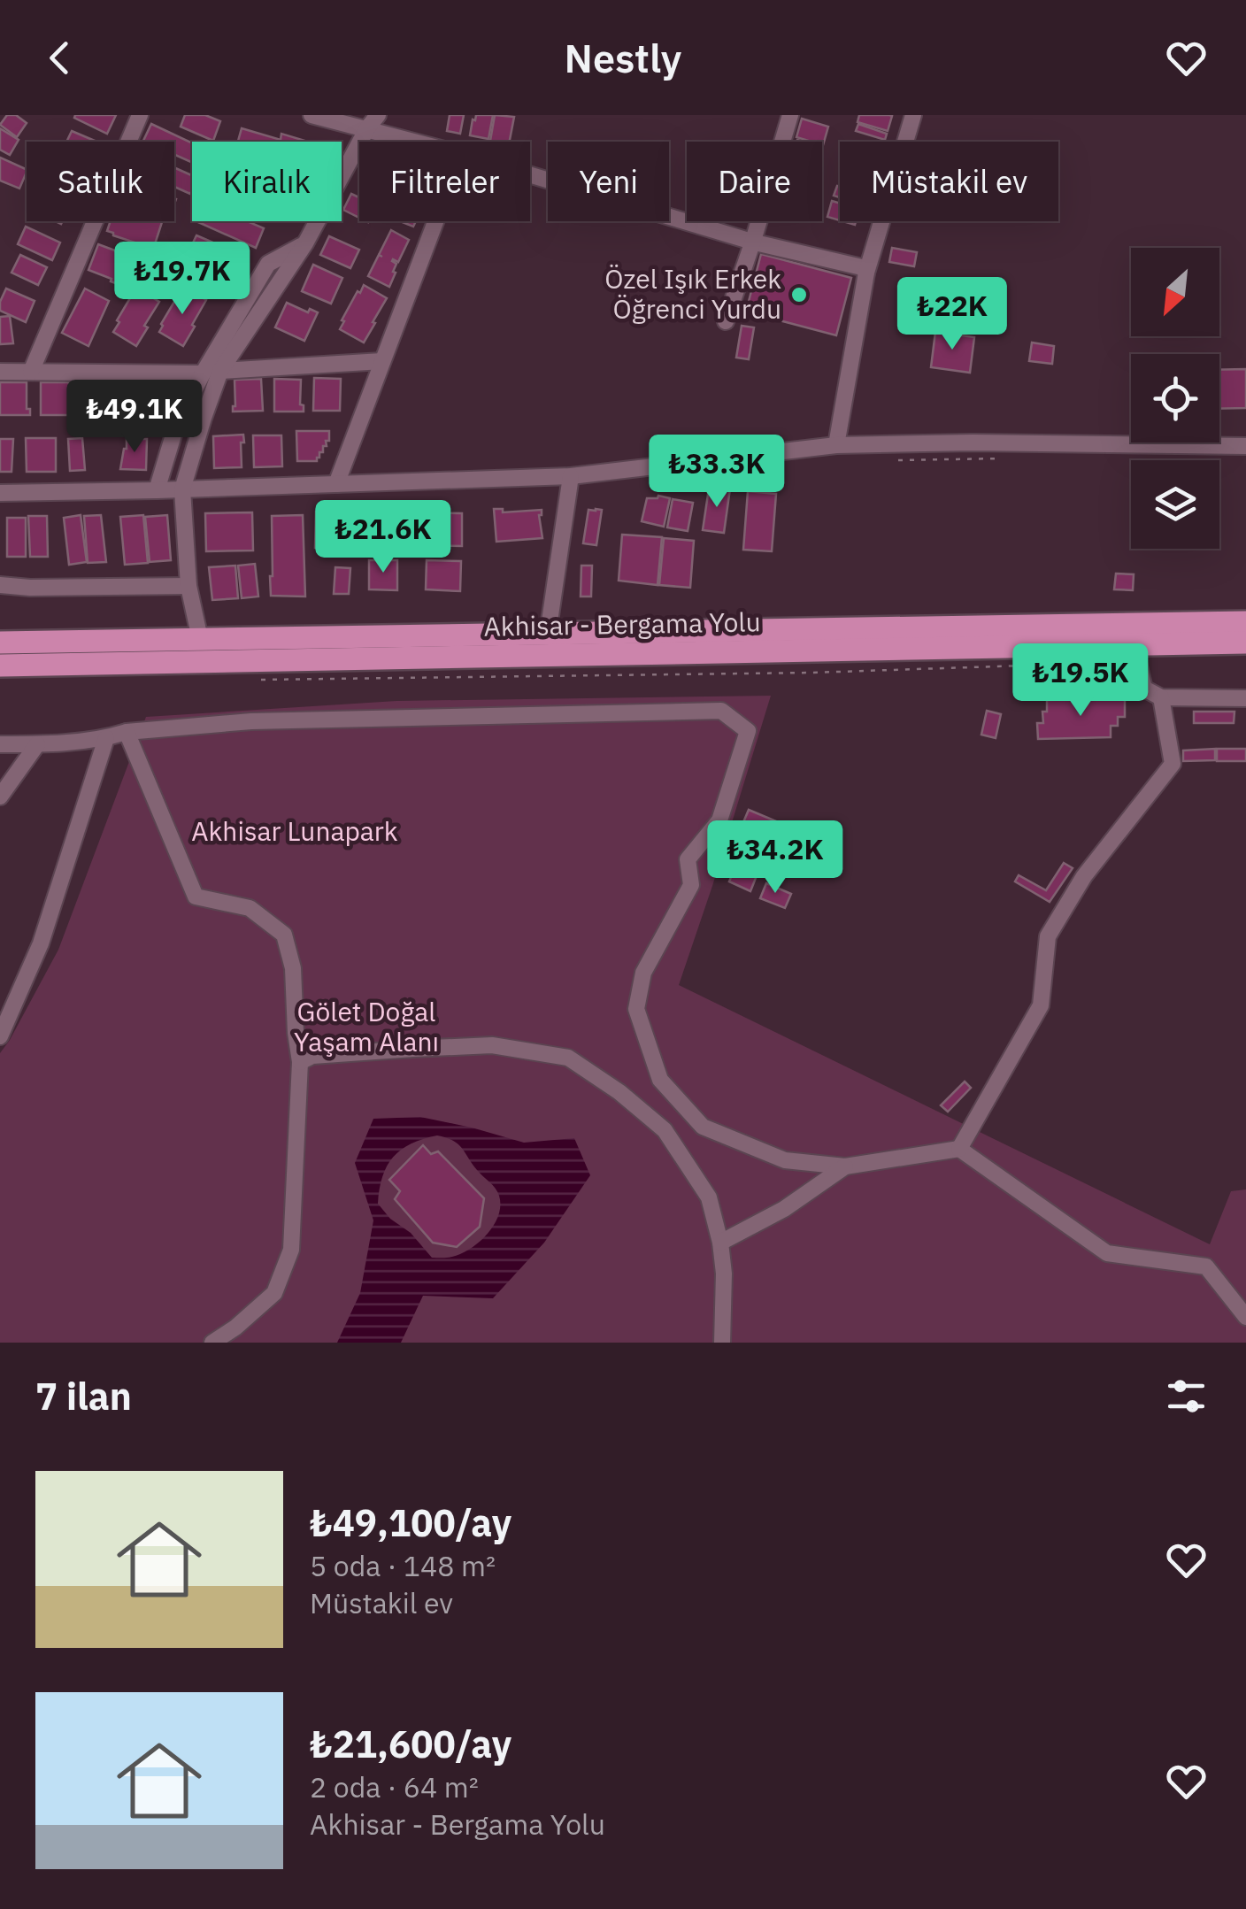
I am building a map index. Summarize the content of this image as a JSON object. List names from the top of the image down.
{
  "streets": {
    "main road": ["Akhisar - Bergama Yolu"]
  },
  "parks": ["Akhisar Lunapark", "Gölet Doğal Yaşam Alanı"],
  "places": ["Özel Işık Erkek Öğrenci Yurdu"],
  "north": "bottom left",
  "page": {
    "header": "Nestly",
    "chip": [
      "Satılık",
      "Kiralık",
      "Filtreler",
      "Yeni",
      "Daire",
      "Müstakil ev"
    ],
    "price": [
      "₺19.7K",
      "₺22K",
      "₺49.1K",
      "₺33.3K",
      "₺21.6K",
      "₺19.5K",
      "₺34.2K"
    ],
    "heading": "7 ilan",
    "list": [
      {
        "name": "₺49,100/ay",
        "note": "5 oda · 148 m² · Müstakil ev"
      },
      {
        "name": "₺21,600/ay",
        "note": "2 oda · 64 m² · Akhisar - Bergama Yolu"
      }
    ]
  }
}
